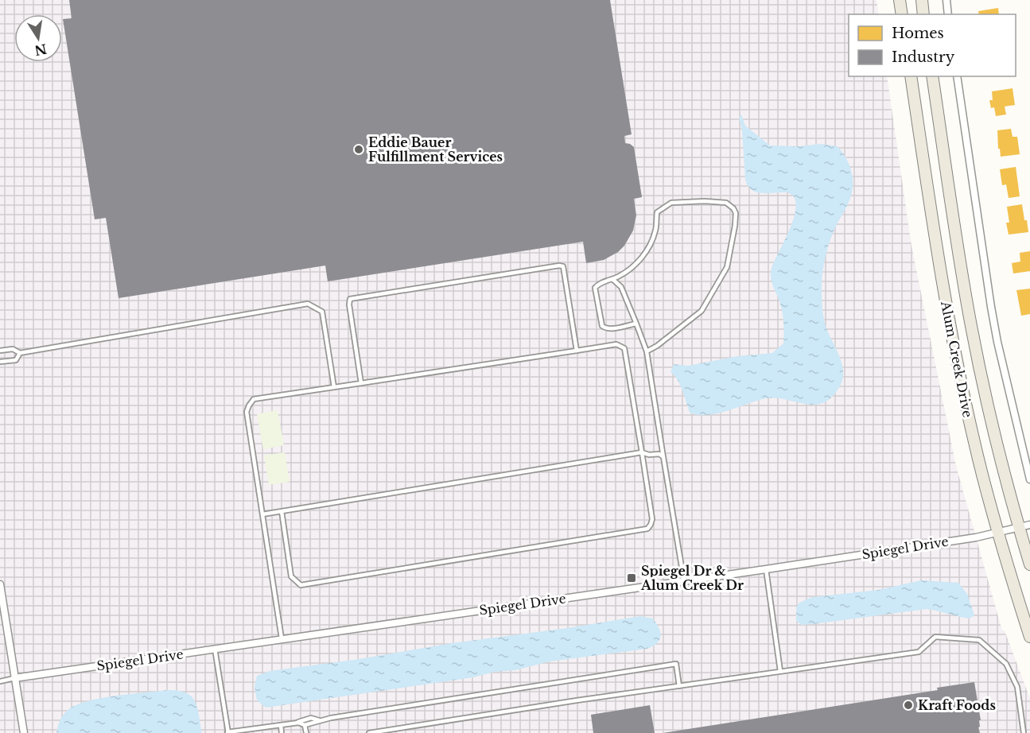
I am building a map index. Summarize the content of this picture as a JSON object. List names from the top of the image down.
{
  "streets": {
    "main road": ["Alum Creek Drive"],
    "street": ["Spiegel Drive"]
  },
  "crossings": [
    ["Alum Creek Drive", "Spiegel Drive"]
  ],
  "places": {
    "other": ["Eddie Bauer Fulfillment Services", "Kraft Foods"],
    "transit": ["Spiegel Dr & Alum Creek Dr"]
  },
  "legend": ["Homes", "Industry"],
  "north": "bottom"
}
